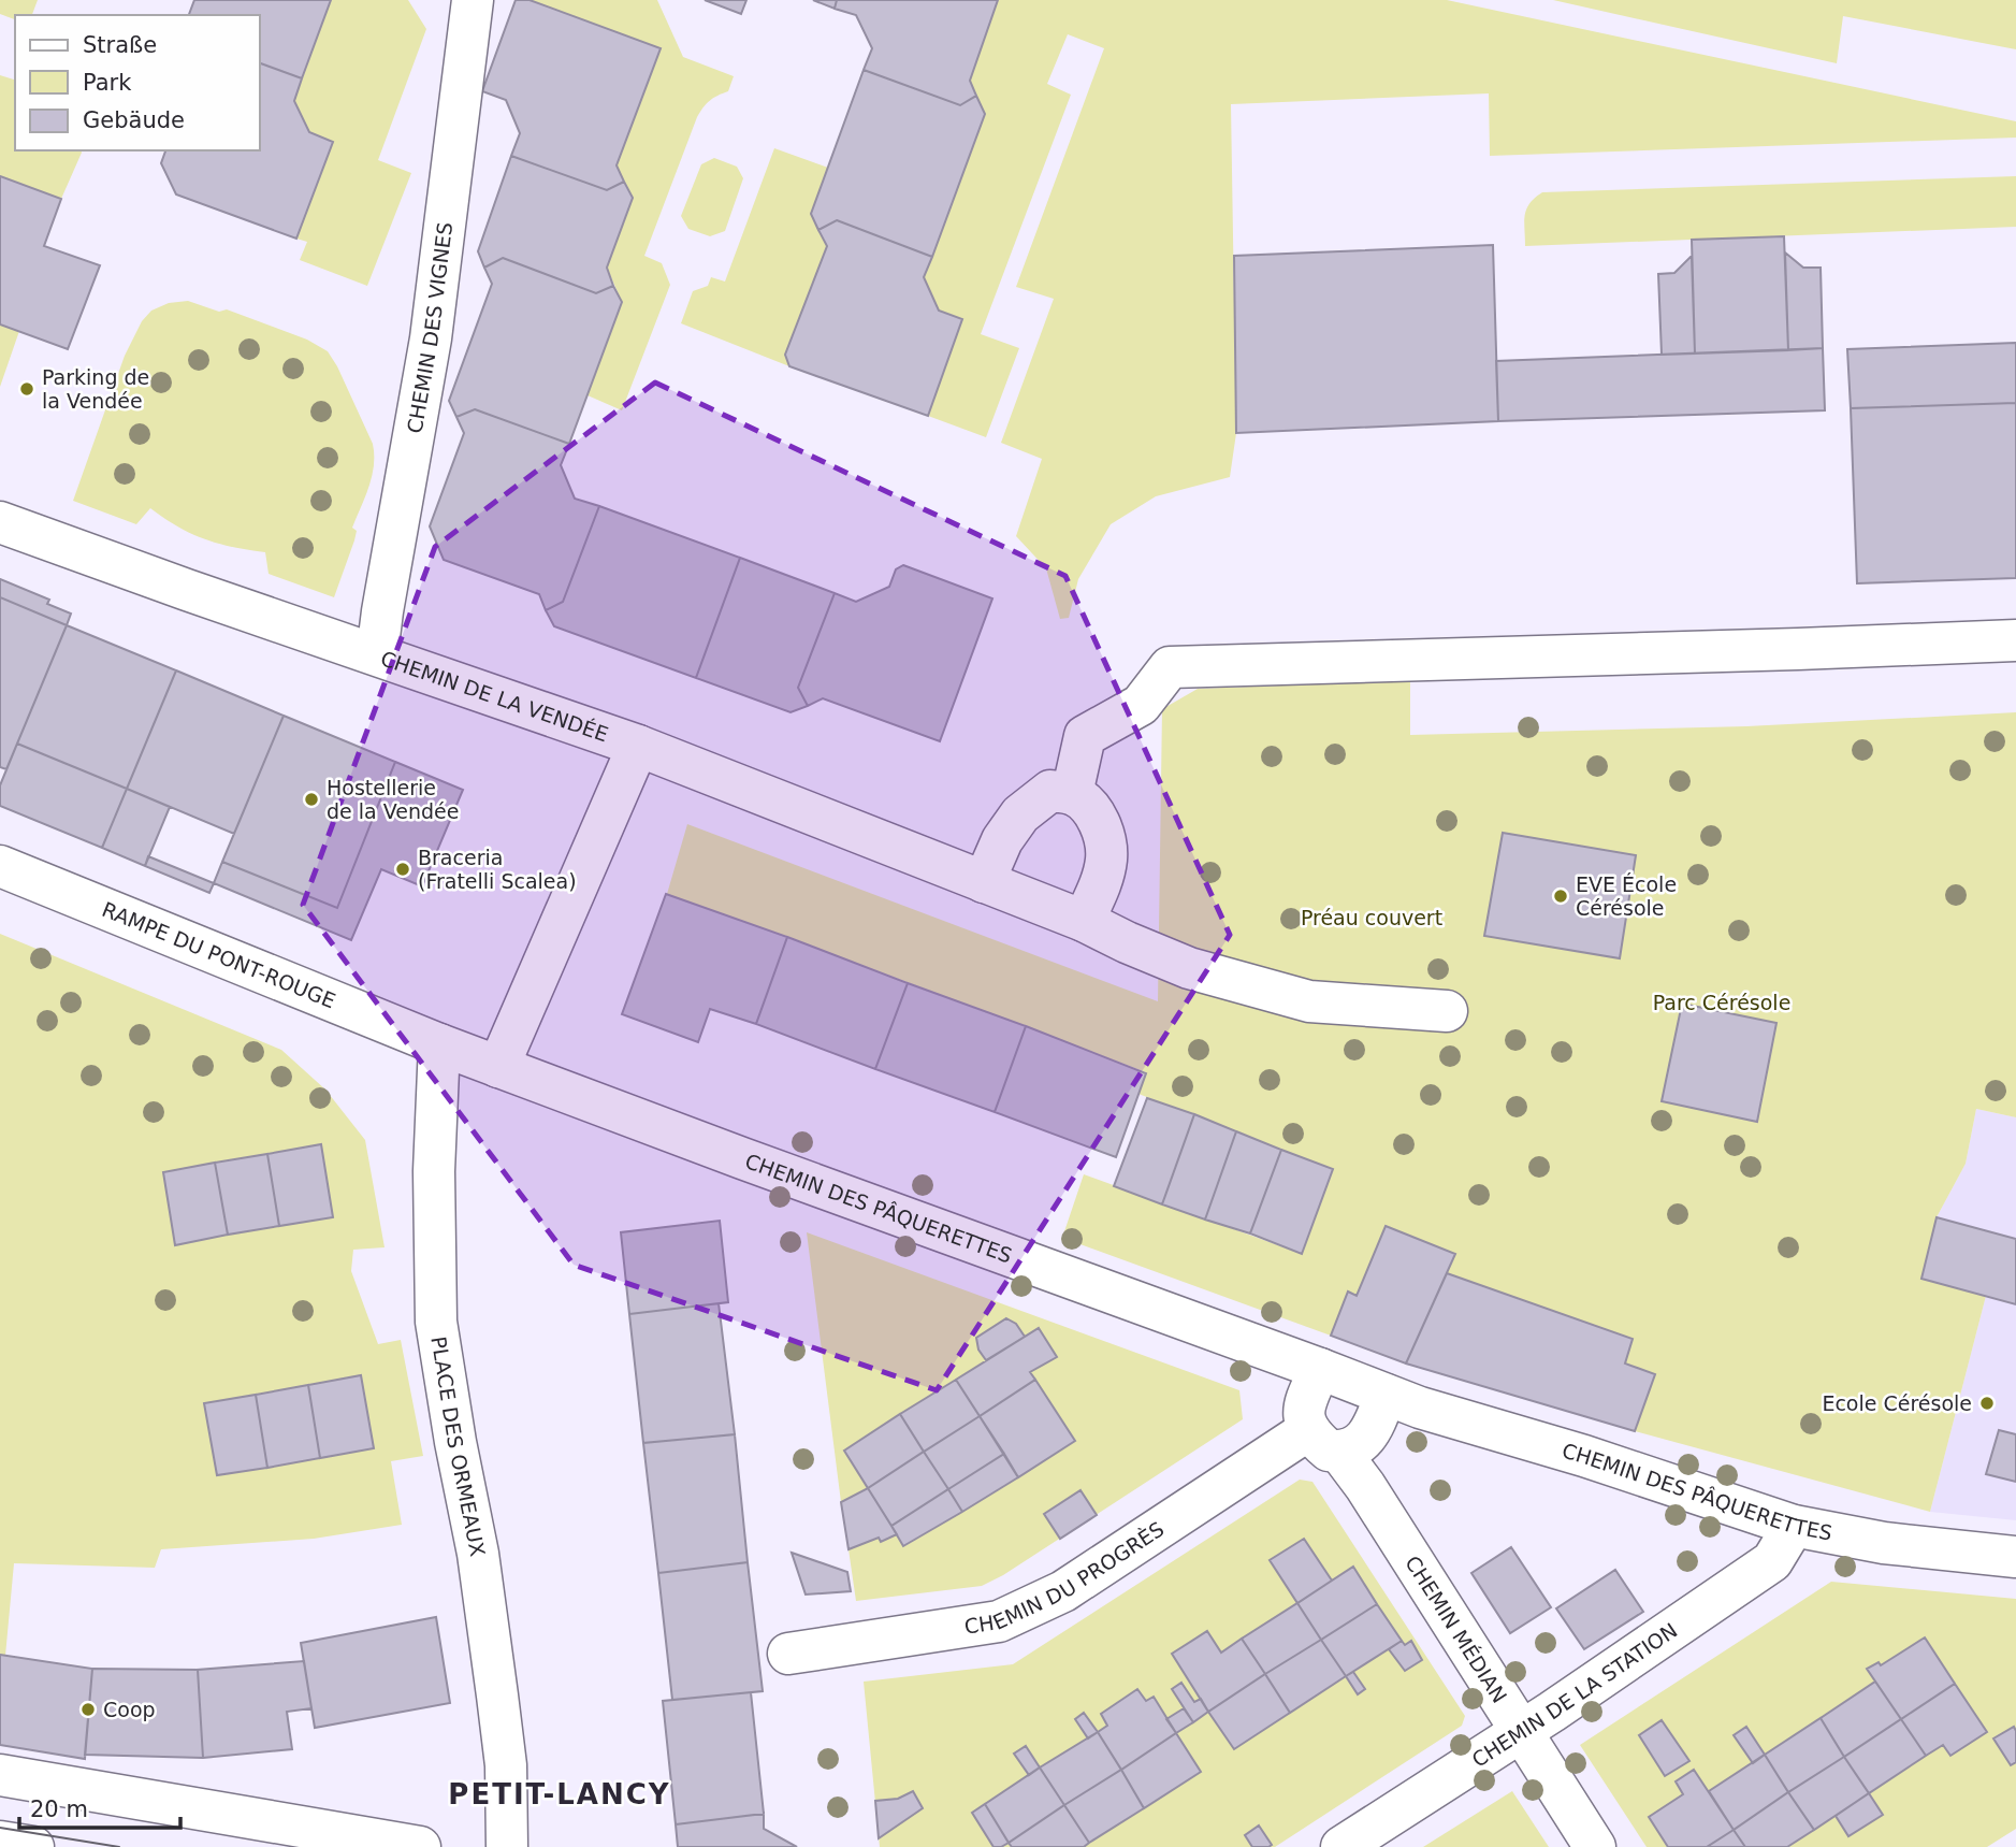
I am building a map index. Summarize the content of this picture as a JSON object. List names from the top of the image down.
{
  "streets": {
    "street": [
      "CHEMIN DES VIGNES",
      "CHEMIN DE LA VENDÉE",
      "RAMPE DU PONT-ROUGE",
      "CHEMIN DES PÂQUERETTES",
      "PLACE DES ORMEAUX",
      "CHEMIN DU PROGRÈS",
      "CHEMIN MÉDIAN",
      "CHEMIN DE LA STATION"
    ]
  },
  "crossings": [
    ["CHEMIN DES VIGNES", "CHEMIN DE LA VENDÉE"],
    ["RAMPE DU PONT-ROUGE", "CHEMIN DES PÂQUERETTES"],
    ["RAMPE DU PONT-ROUGE", "PLACE DES ORMEAUX"],
    ["CHEMIN DES PÂQUERETTES", "PLACE DES ORMEAUX"],
    ["CHEMIN DES PÂQUERETTES", "CHEMIN DU PROGRÈS"],
    ["CHEMIN DES PÂQUERETTES", "CHEMIN MÉDIAN"],
    ["CHEMIN DES PÂQUERETTES", "CHEMIN DE LA STATION"],
    ["CHEMIN DU PROGRÈS", "CHEMIN MÉDIAN"],
    ["CHEMIN MÉDIAN", "CHEMIN DE LA STATION"]
  ],
  "districts": ["PETIT-LANCY"],
  "parks": ["Préau couvert", "Parc Cérésole"],
  "places": [
    "Parking de la Vendée",
    "Hostellerie de la Vendée",
    "Braceria (Fratelli Scalea)",
    "EVE École Cérésole",
    "Ecole Cérésole",
    "Coop"
  ],
  "legend": ["Straße", "Park", "Gebäude"],
  "scale_bar": "20 m"
}
